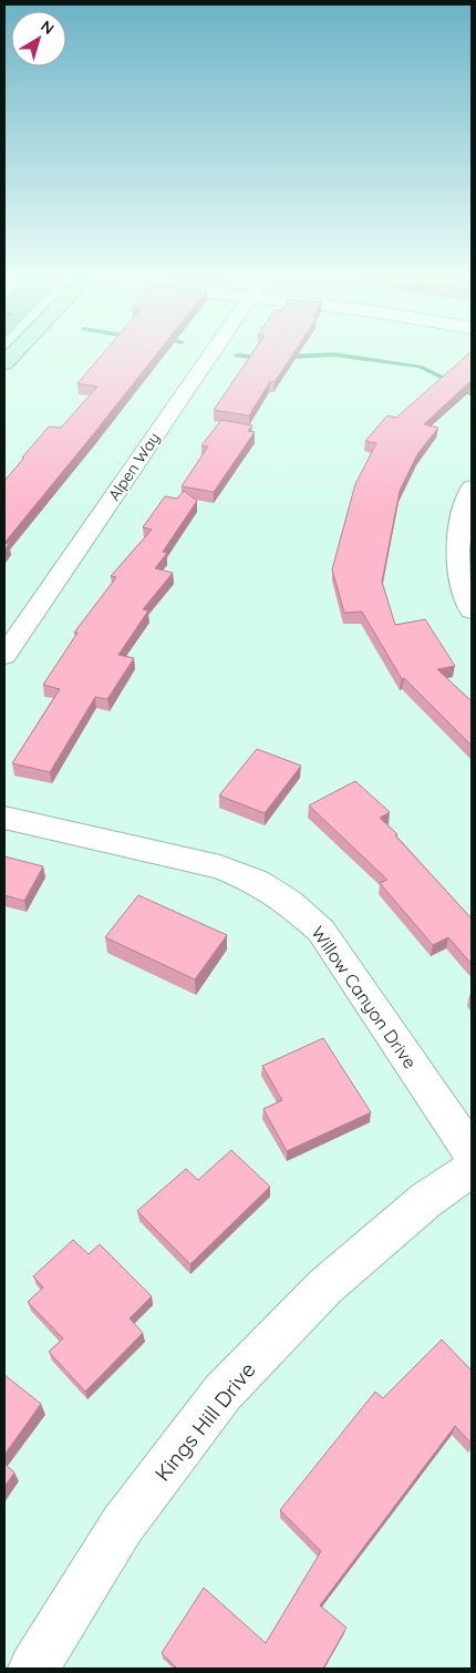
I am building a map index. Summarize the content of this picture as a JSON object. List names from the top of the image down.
{
  "streets": {
    "street": ["Alpen Way", "Willow Canyon Drive", "Kings Hill Drive"]
  },
  "north": "top right"
}
